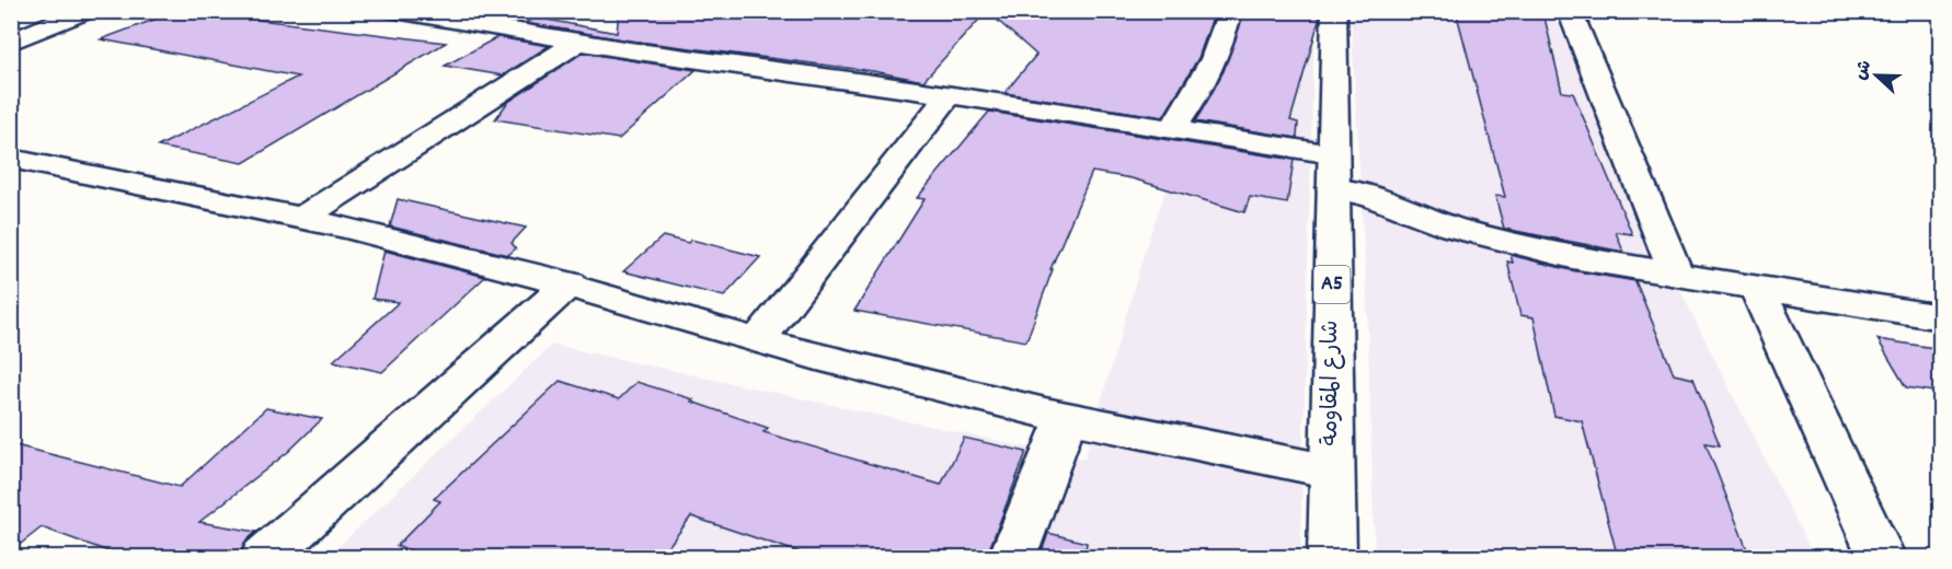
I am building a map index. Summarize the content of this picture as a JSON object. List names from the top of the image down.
{
  "streets": {
    "main road": ["A5", "شارع المقاومة"]
  },
  "north": "left"
}
